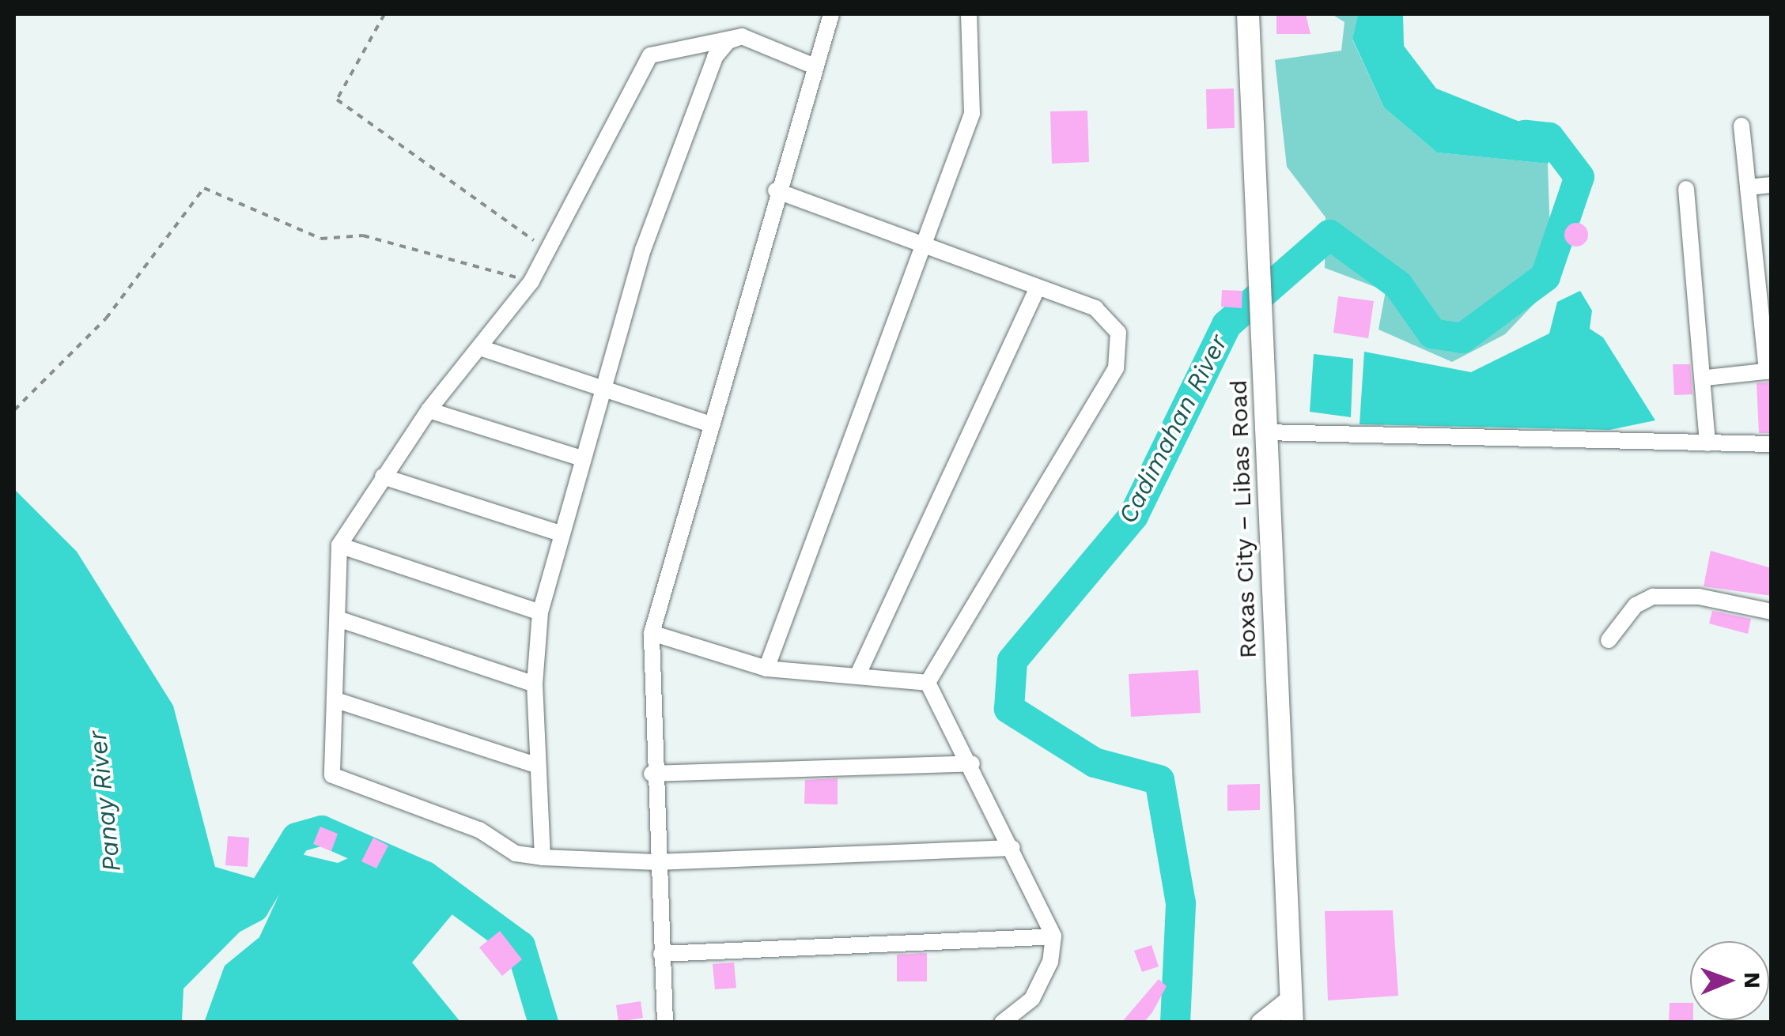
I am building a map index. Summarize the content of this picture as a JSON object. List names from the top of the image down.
{
  "streets": {
    "main road": ["Roxas City – Libas Road"]
  },
  "water": ["Cadimahan River", "Panay River"],
  "north": "right"
}
